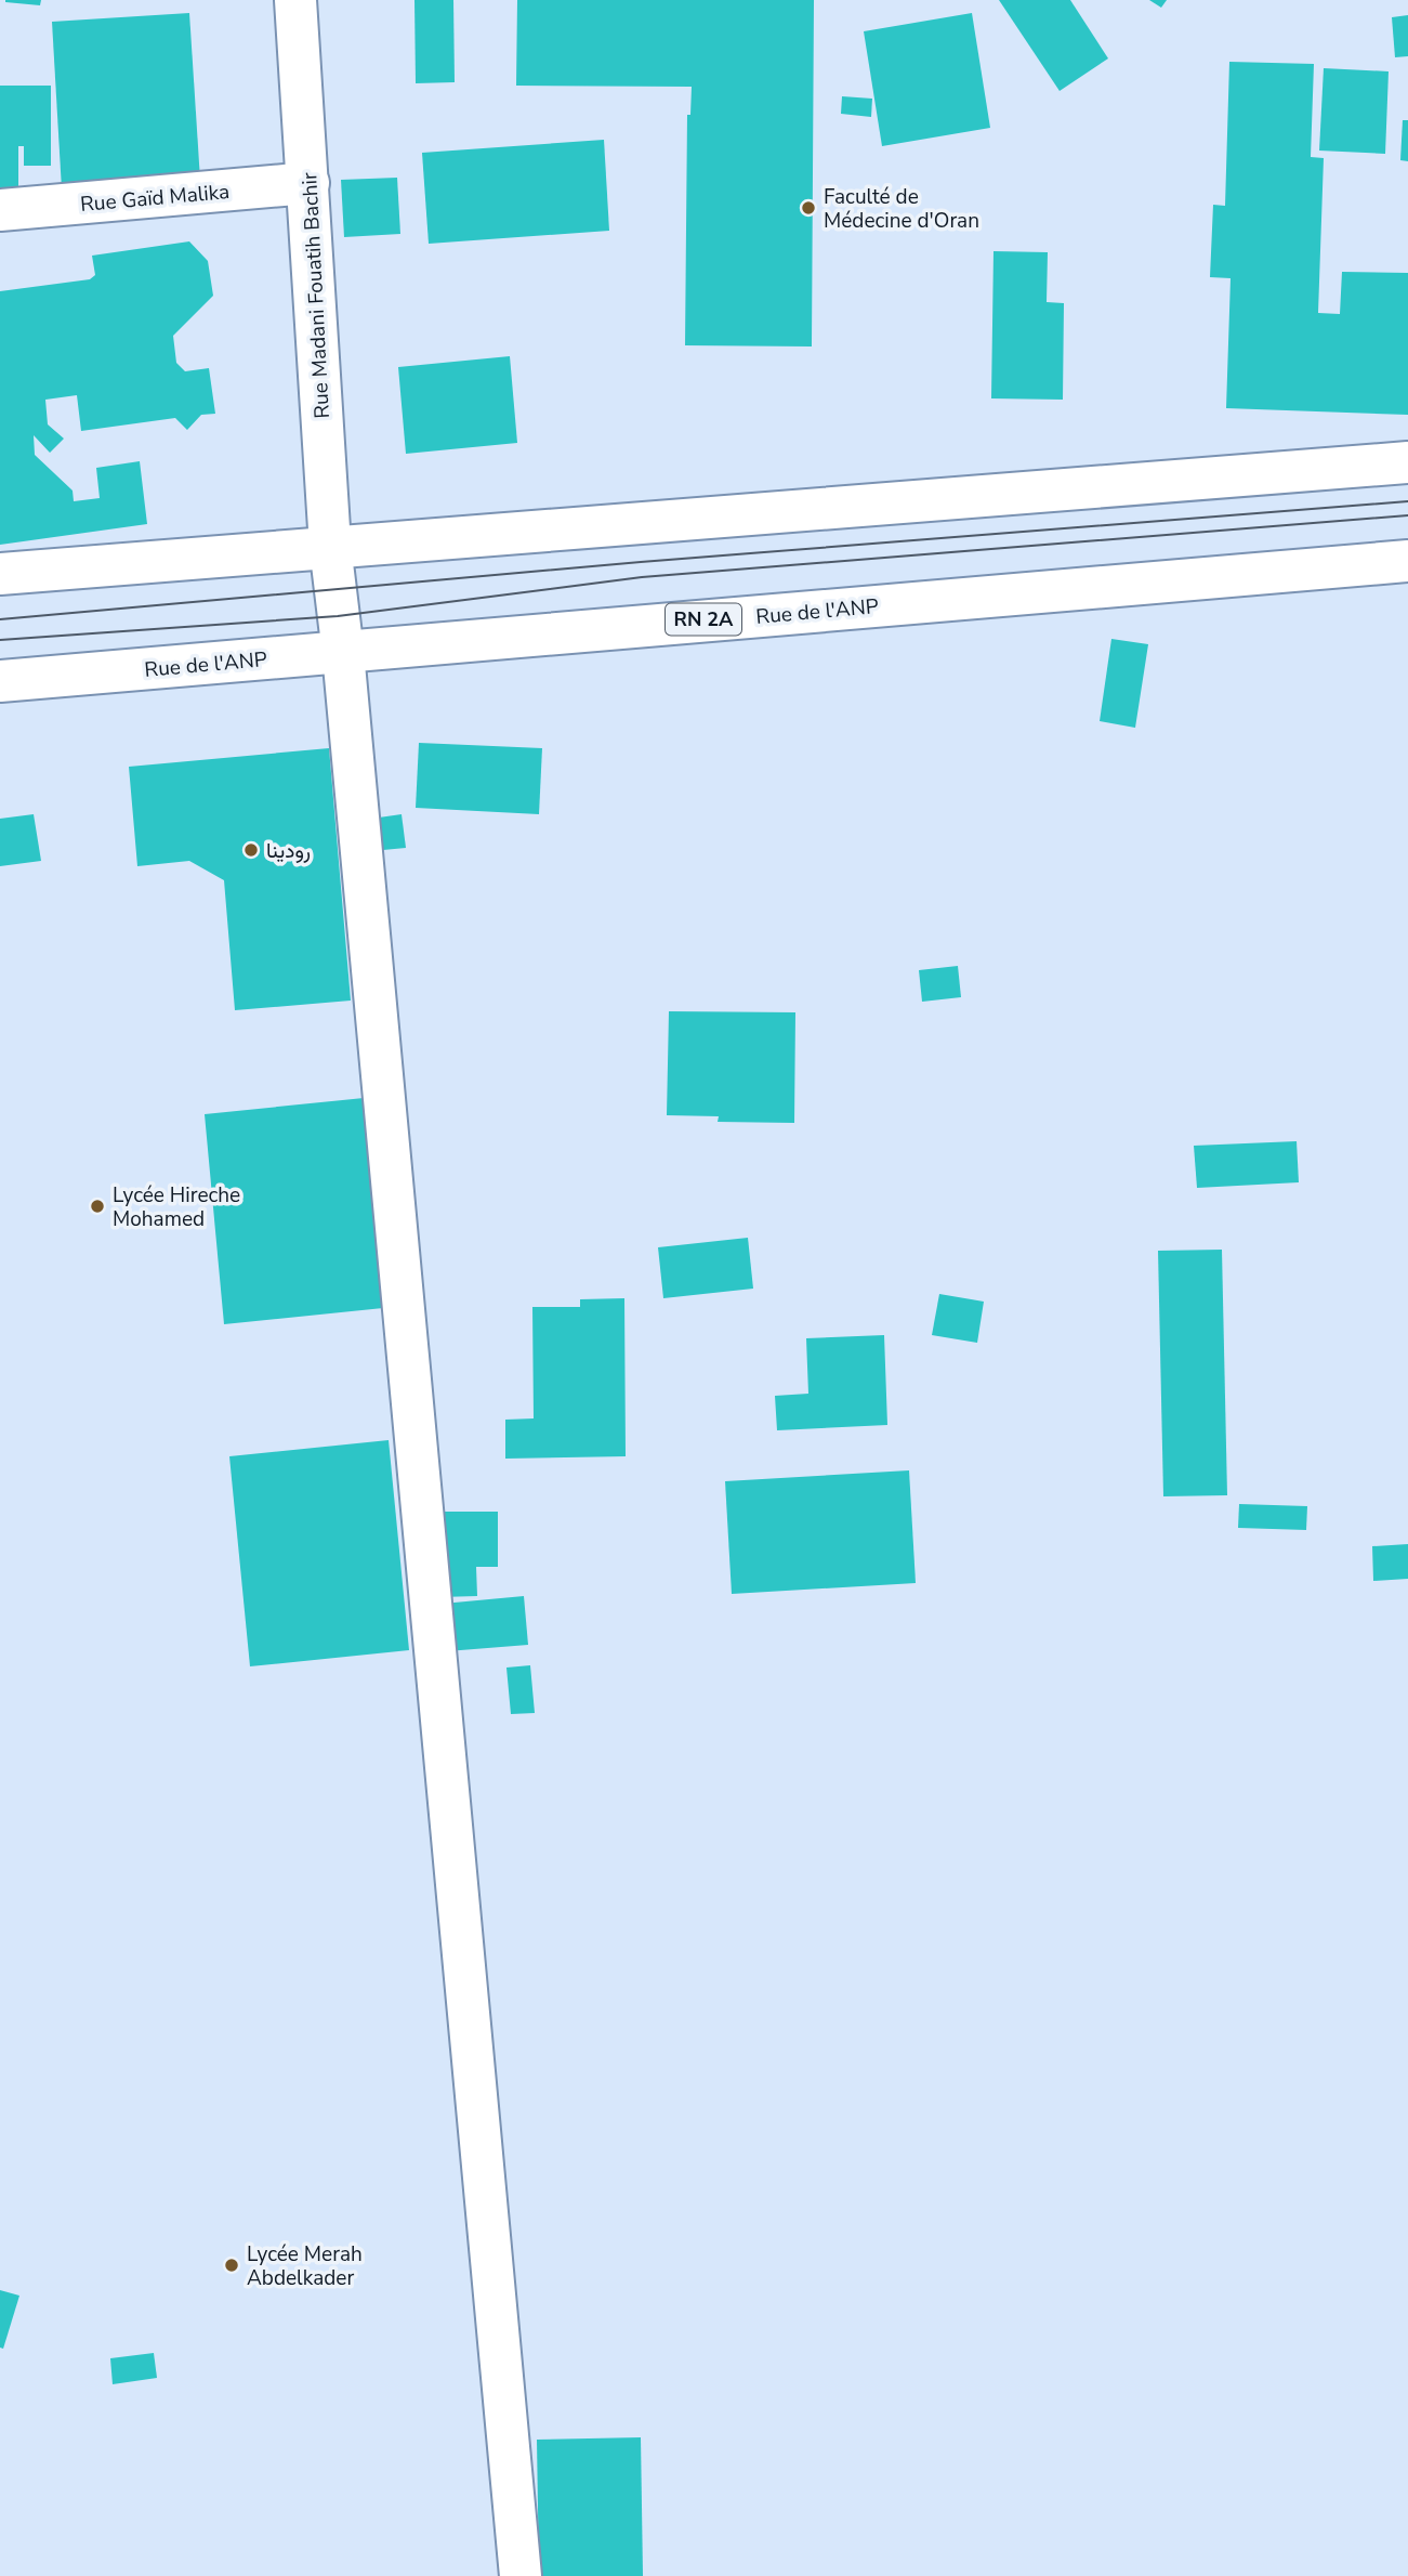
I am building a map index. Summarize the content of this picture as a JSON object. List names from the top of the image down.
{
  "streets": {
    "street": [
      "Rue Gaïd Malika",
      "Rue Madani Fouatih Bachir",
      "Rue de l'ANP",
      "RN 2A"
    ]
  },
  "crossings": [
    ["Rue Gaïd Malika", "Rue Madani Fouatih Bachir"],
    ["Rue Madani Fouatih Bachir", "Rue de l'ANP"]
  ],
  "places": [
    "Faculté de Médecine d'Oran",
    "رودينا",
    "Lycée Hireche Mohamed",
    "Lycée Merah Abdelkader"
  ]
}
